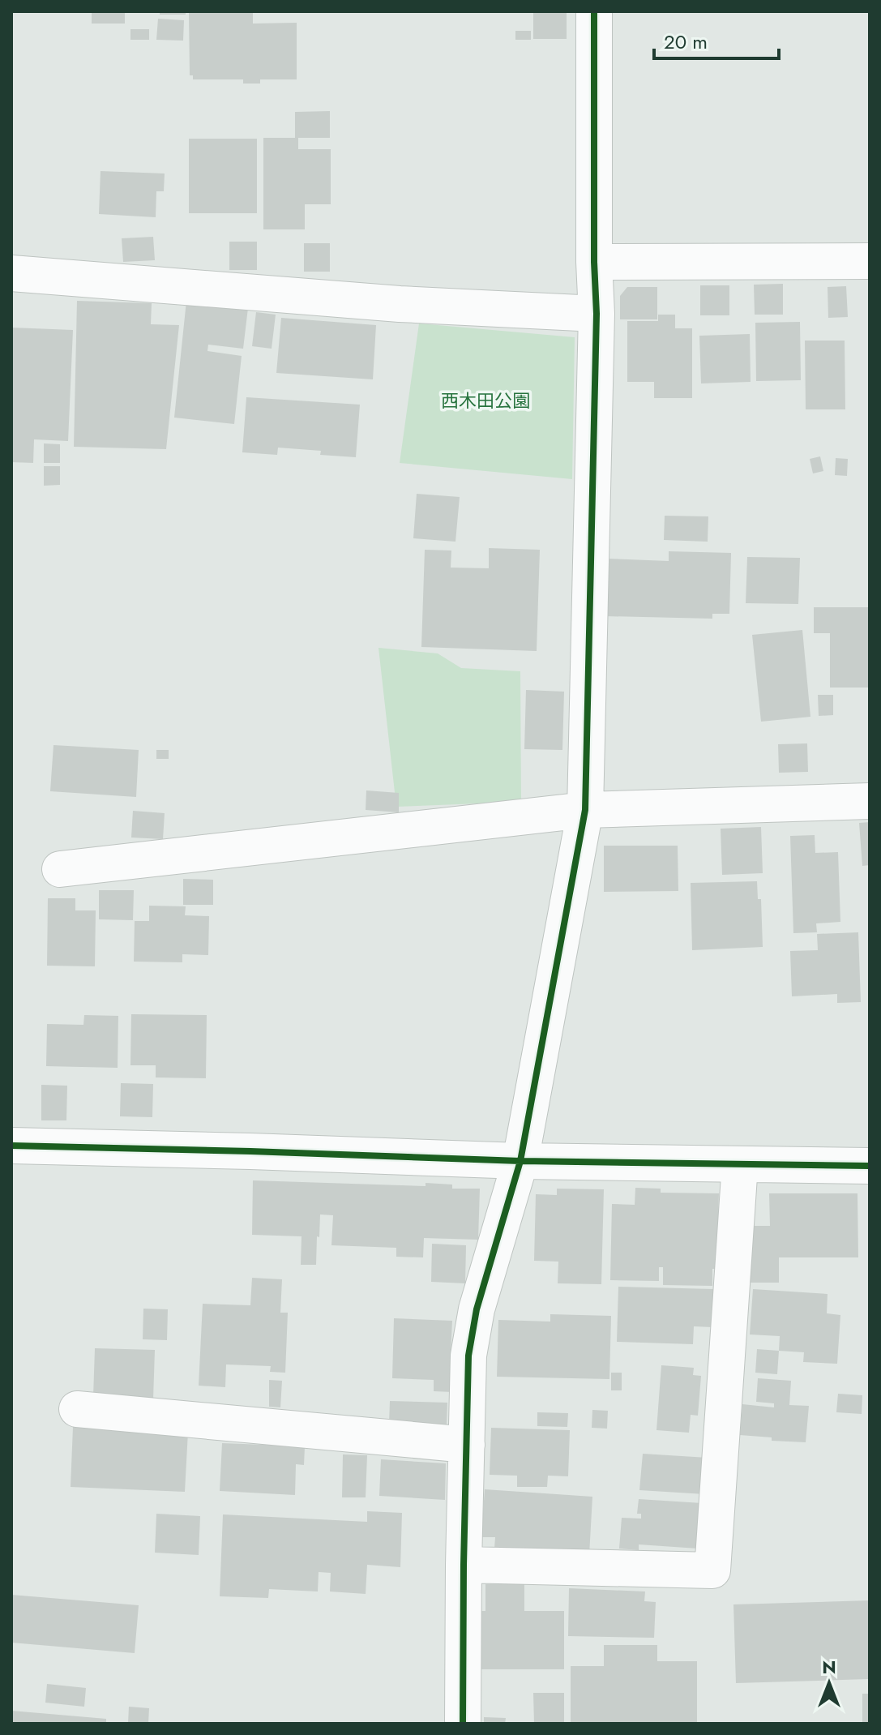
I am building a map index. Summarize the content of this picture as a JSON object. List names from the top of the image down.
{
  "parks": ["西木田公園"],
  "scale_bar": "20 m",
  "north": "top"
}
